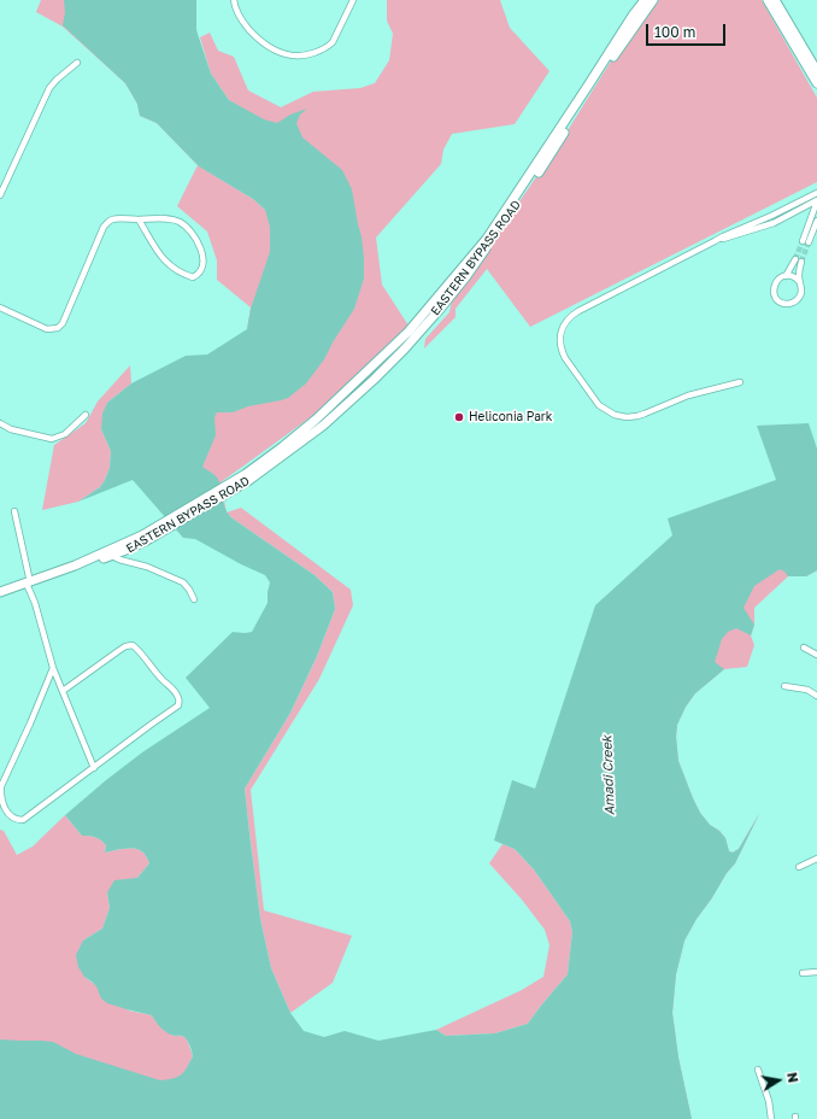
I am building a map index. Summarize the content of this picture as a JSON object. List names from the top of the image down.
{
  "streets": {
    "main road": ["EASTERN BYPASS ROAD"]
  },
  "water": ["Amadi Creek"],
  "places": ["Heliconia Park"],
  "scale_bar": "100 m",
  "north": "right"
}
